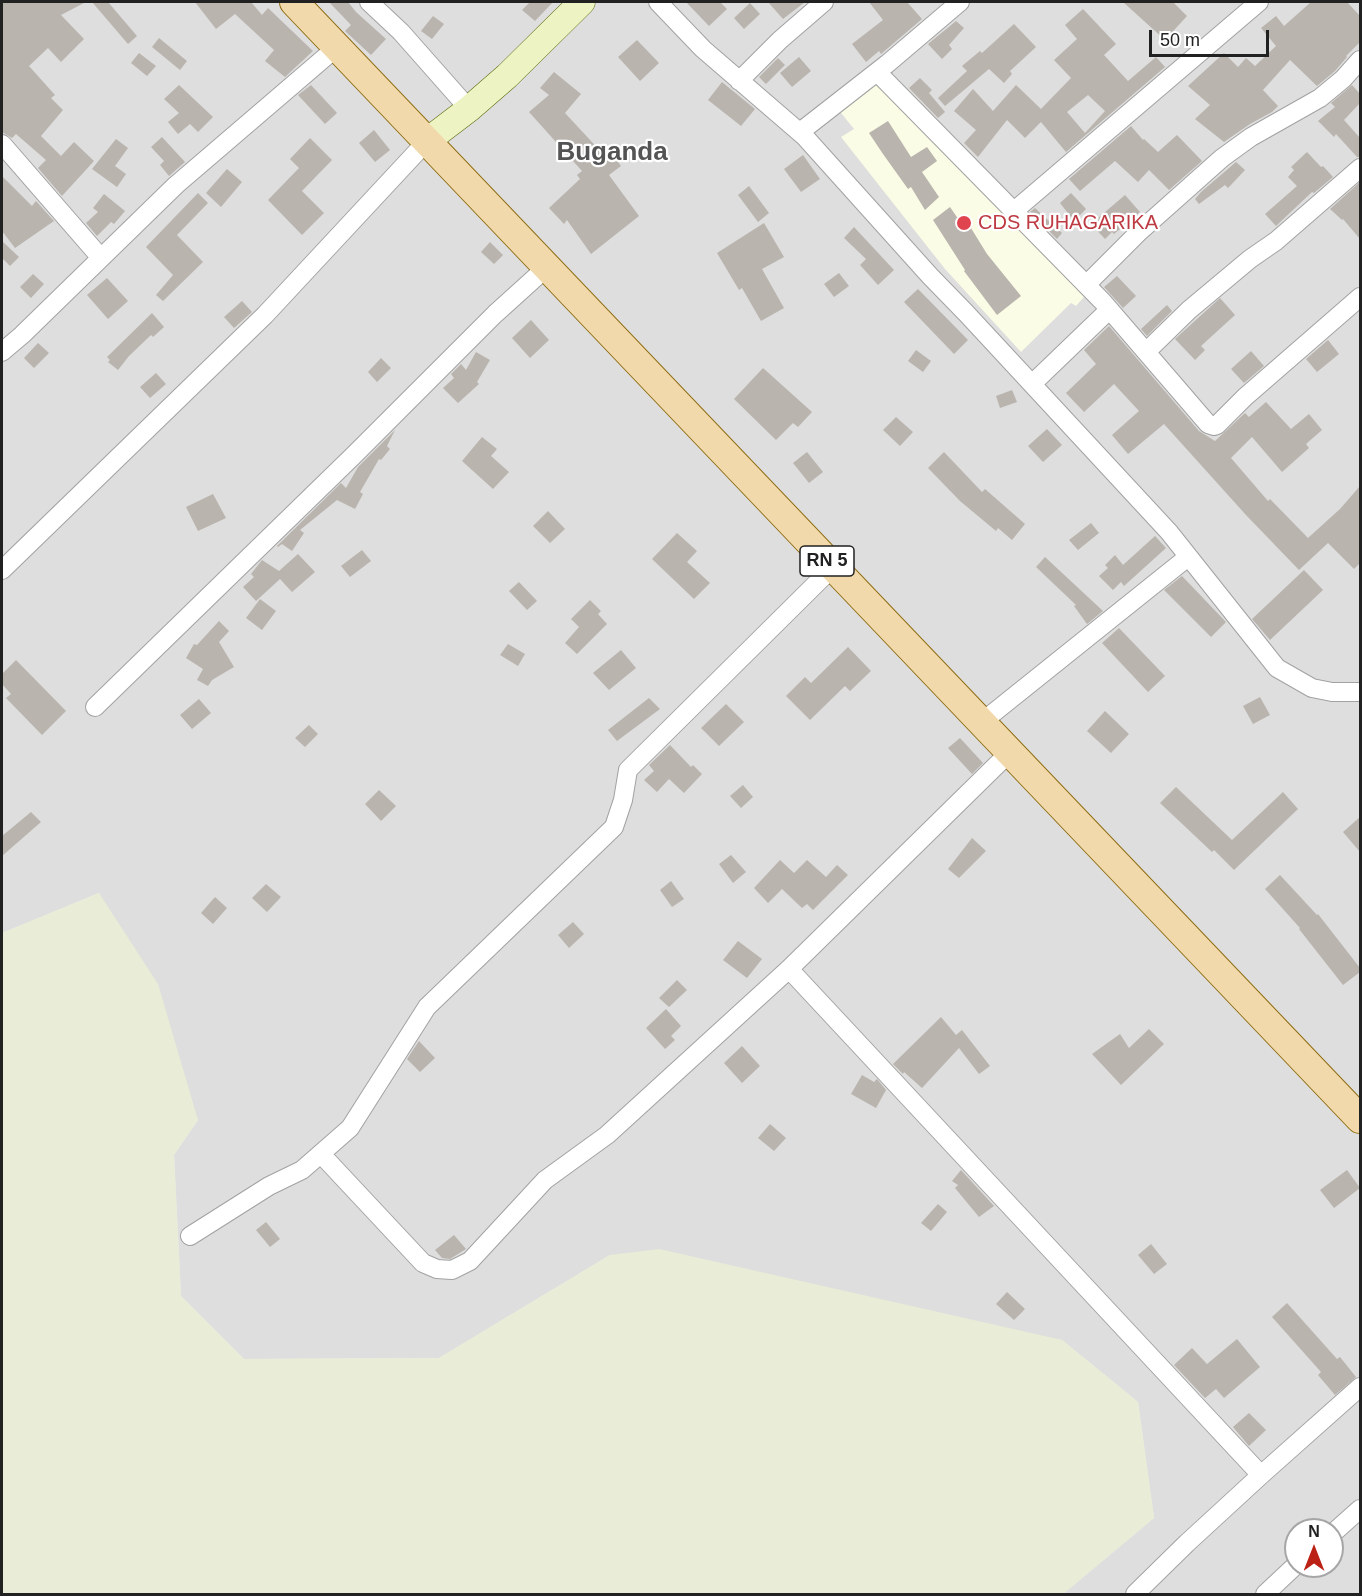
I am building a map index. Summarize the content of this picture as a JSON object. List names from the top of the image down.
{
  "streets": {
    "main road": ["RN 5"]
  },
  "districts": ["Buganda"],
  "places": ["CDS RUHAGARIKA"],
  "scale_bar": "50 m",
  "north": "top"
}
